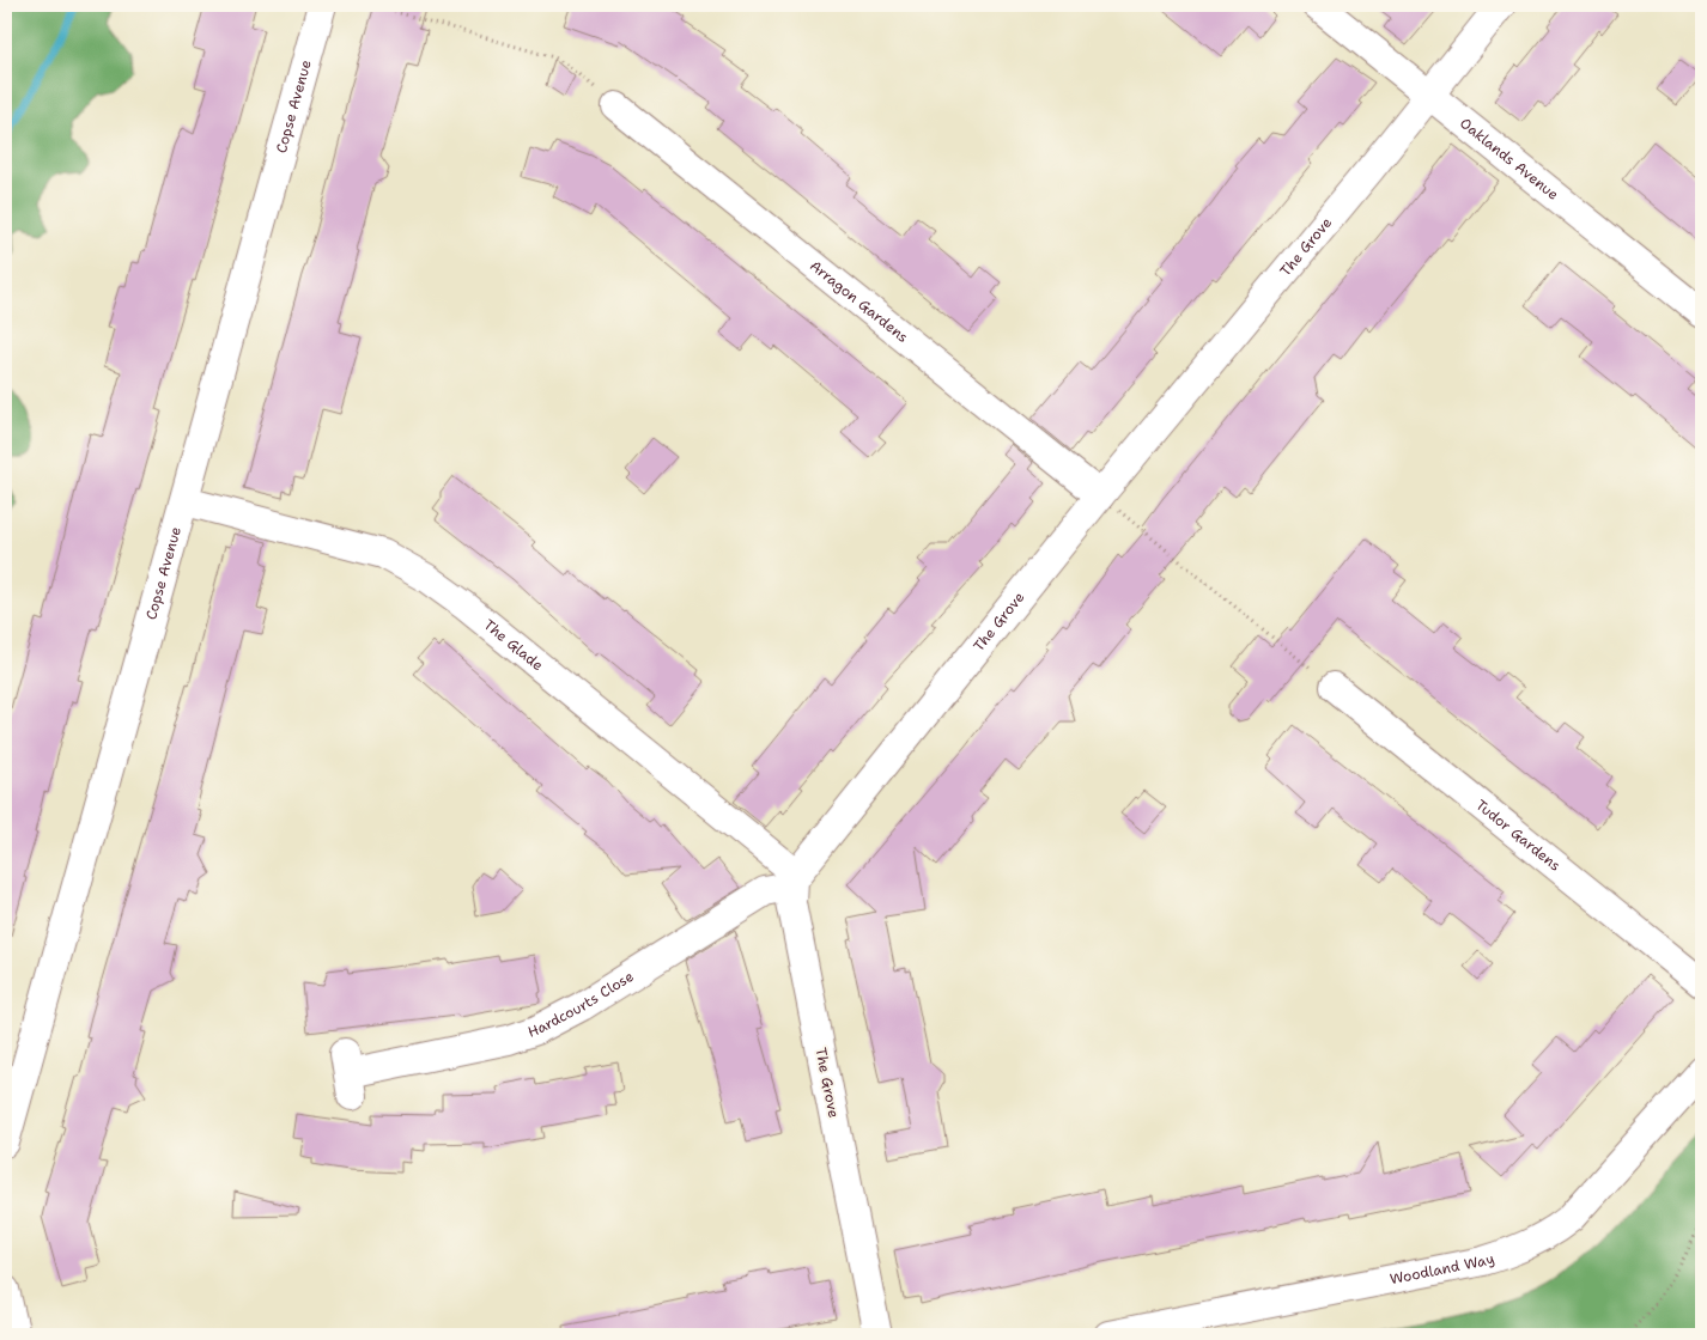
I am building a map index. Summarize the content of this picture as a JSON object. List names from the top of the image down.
{
  "streets": {
    "street": [
      "Copse Avenue",
      "Oaklands Avenue",
      "The Grove",
      "Arragon Gardens",
      "The Glade",
      "Tudor Gardens",
      "Hardcourts Close",
      "Woodland Way"
    ]
  },
  "crossings": [
    ["Copse Avenue", "The Glade"],
    ["Oaklands Avenue", "The Grove"],
    ["The Grove", "Arragon Gardens"],
    ["The Grove", "The Glade"],
    ["The Grove", "Hardcourts Close"],
    ["The Glade", "Hardcourts Close"]
  ]
}
